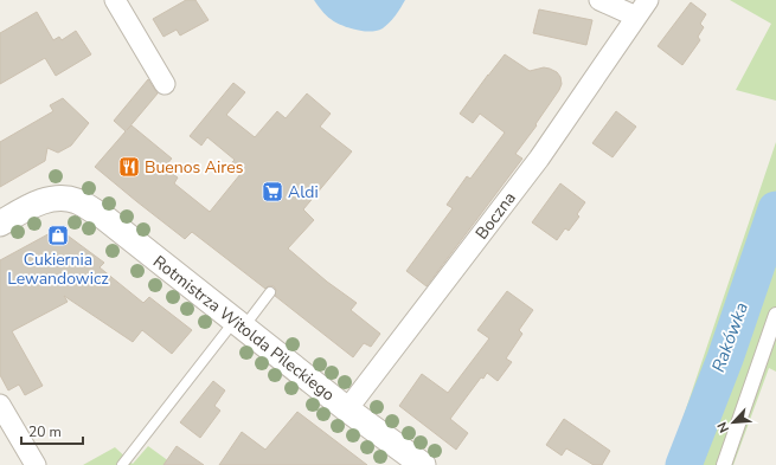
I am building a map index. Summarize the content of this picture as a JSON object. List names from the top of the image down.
{
  "streets": {
    "street": ["Boczna", "Rotmistrza Witolda Pileckiego"]
  },
  "crossings": [
    ["Boczna", "Rotmistrza Witolda Pileckiego"]
  ],
  "water": ["Rakówka"],
  "places": {
    "restaurant": ["Buenos Aires"],
    "supermarket": ["Aldi"],
    "shop": ["Cukiernia Lewandowicz"]
  },
  "scale_bar": "20 m",
  "north": "bottom left"
}
